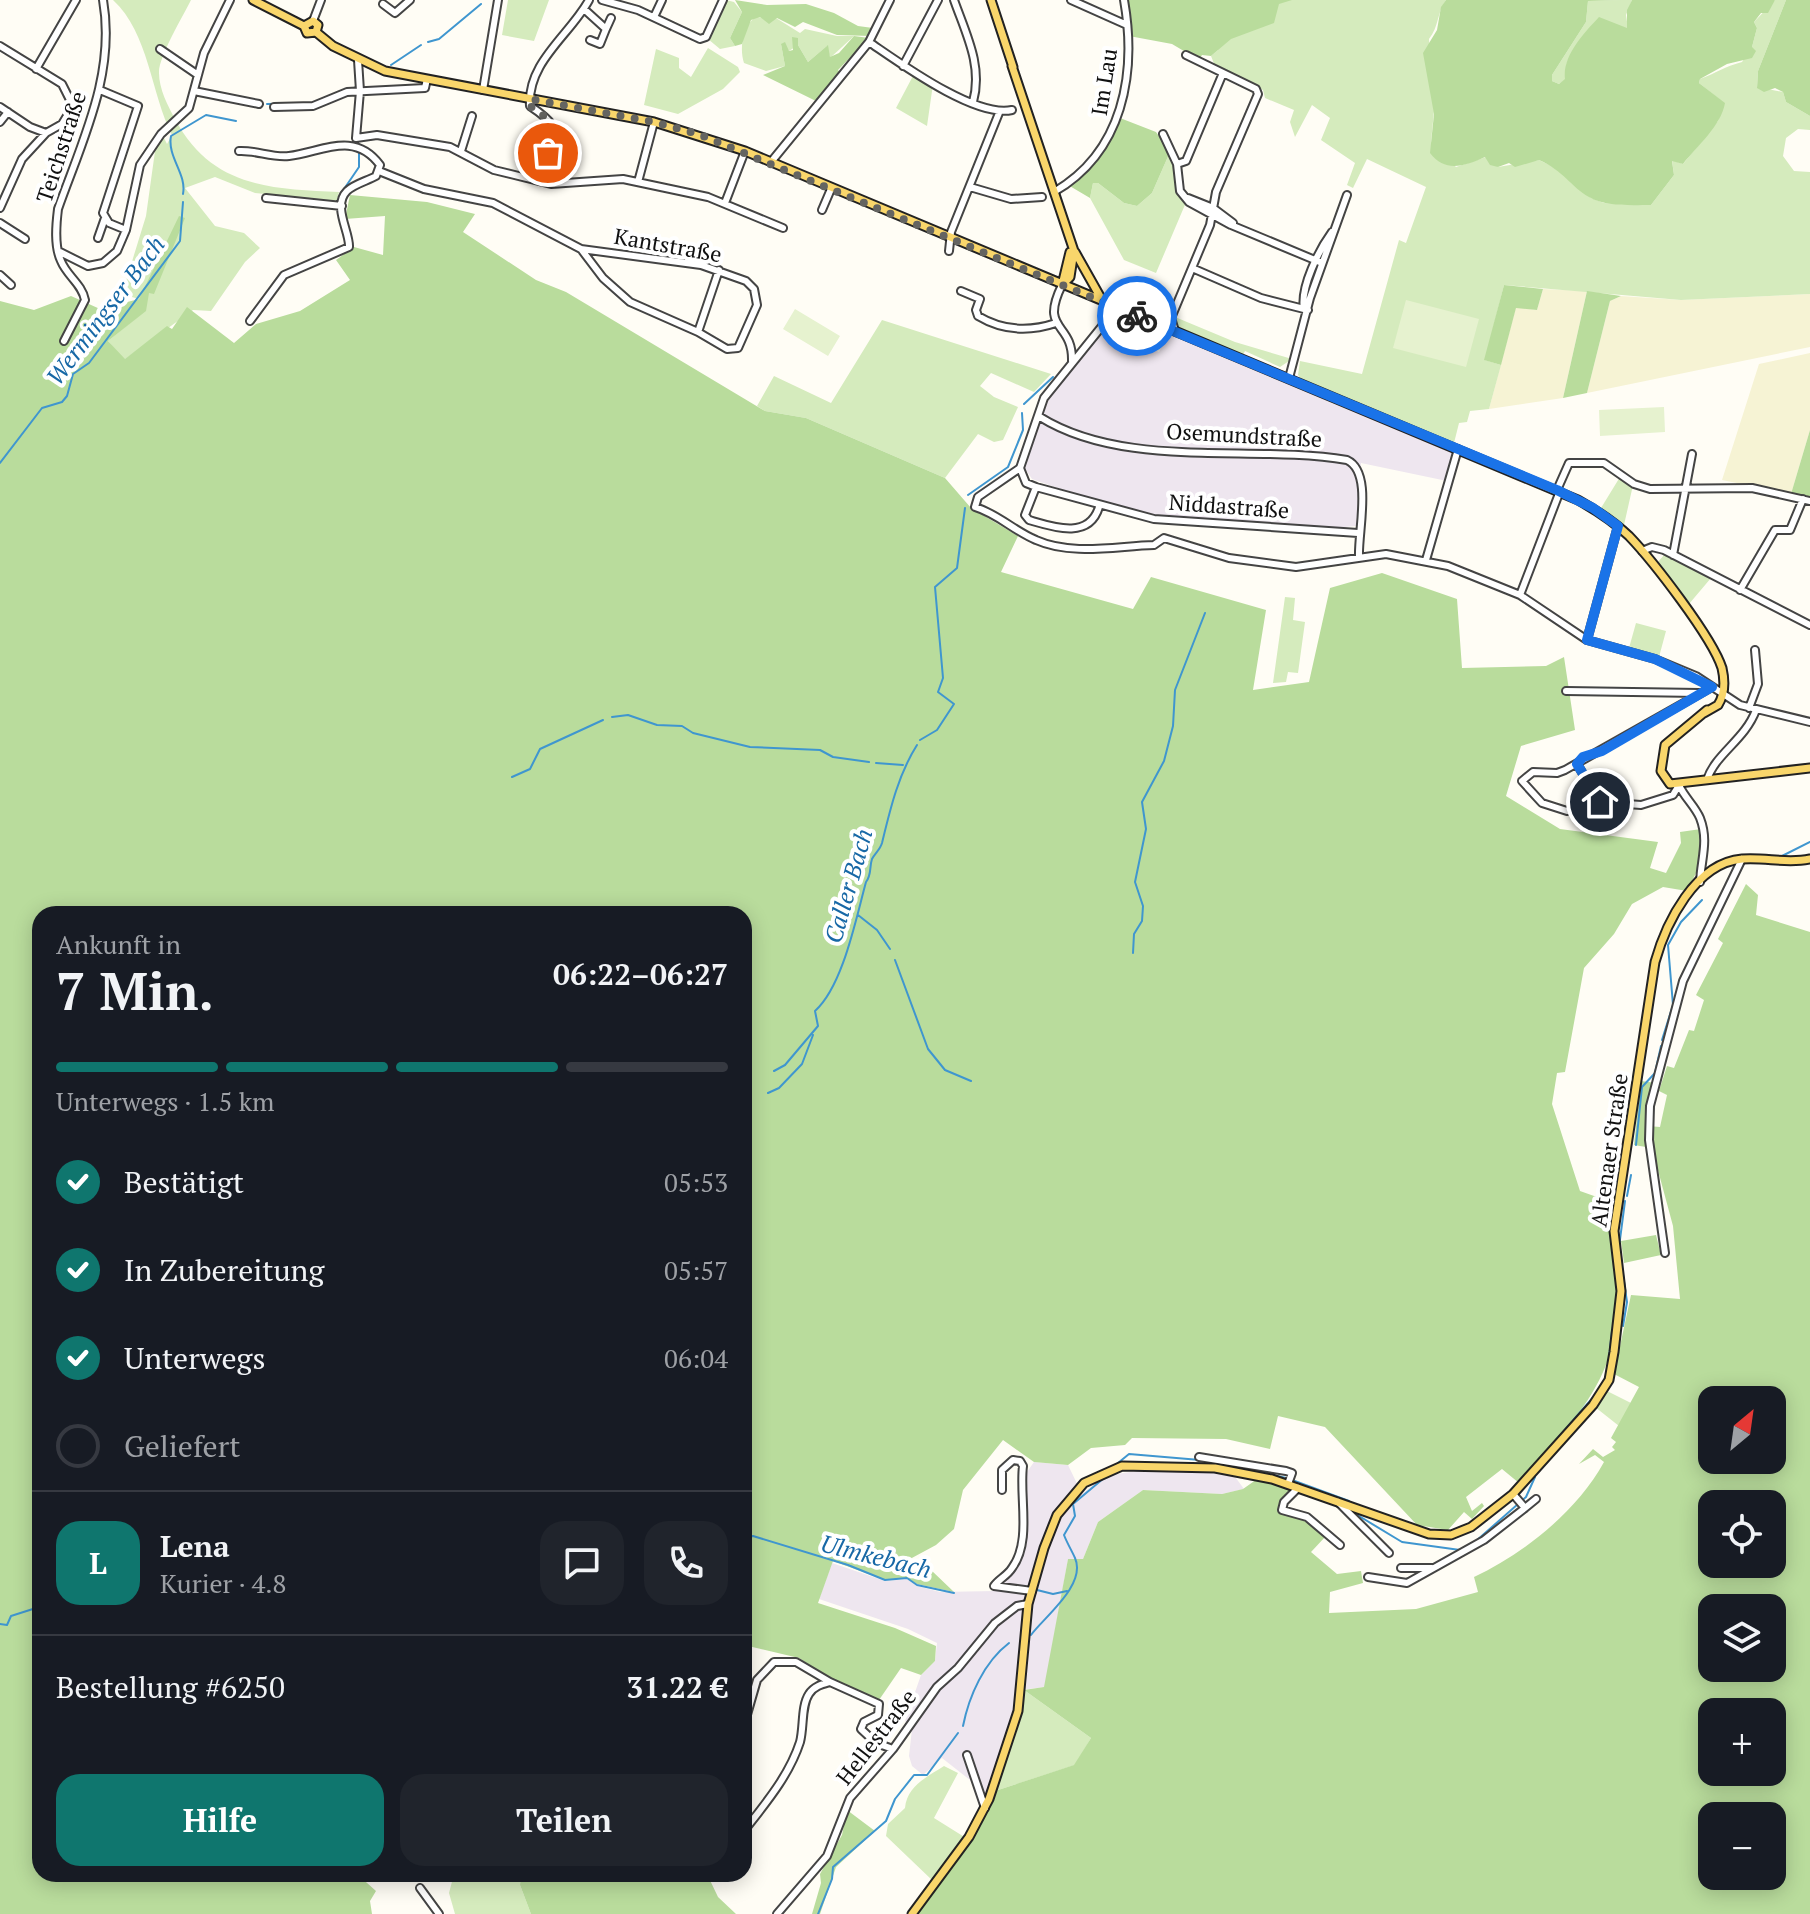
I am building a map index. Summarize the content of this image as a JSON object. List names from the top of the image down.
{
  "streets": {
    "main road": ["Altenaer Straße"],
    "street": [
      "Im Lau",
      "Teichstraße",
      "Kantstraße",
      "Osemundstraße",
      "Niddastraße",
      "Hellestraße"
    ]
  },
  "crossings": [
    ["Osemundstraße", "Niddastraße"],
    ["Altenaer Straße", "Hellestraße"]
  ],
  "water": ["Wermingser Bach", "Caller Bach", "Ulmkebach"],
  "north": "top right",
  "page": {
    "heading": ["7 Min.", "Ankunft in", "06:22–06:27"],
    "panel": [
      "Lena",
      "Kurier · 4.8",
      "Bestellung #6250",
      "31.22 €"
    ],
    "bar": "Unterwegs · 1.5 km",
    "list": [
      ["Bestätigt", "05:53"],
      ["In Zubereitung", "05:57"],
      ["Unterwegs", "06:04"],
      "Geliefert"
    ],
    "map_buttons": ["+", "−"],
    "round": "L",
    "buttons": ["Hilfe", "Teilen"]
  }
}
